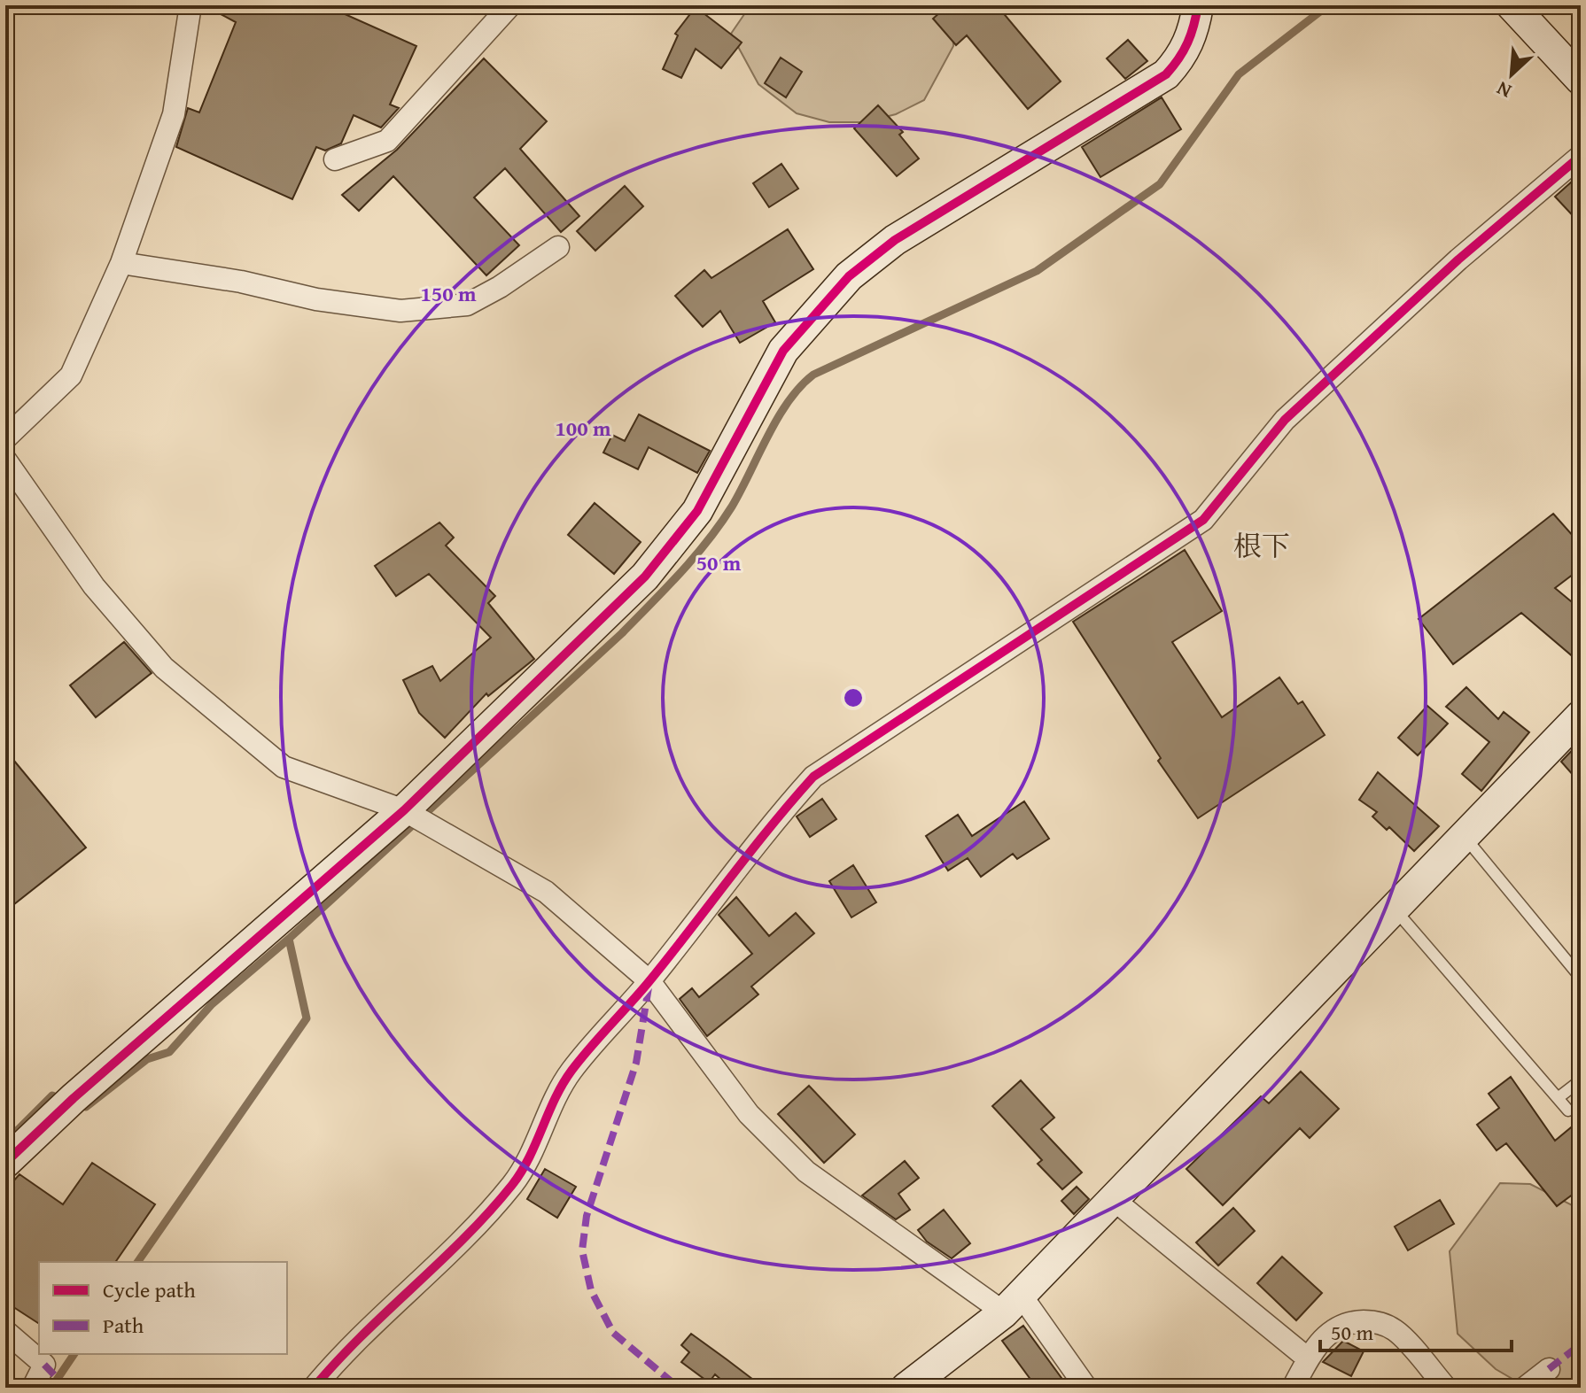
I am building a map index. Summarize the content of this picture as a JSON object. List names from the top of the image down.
{
  "districts": ["根下"],
  "legend": ["Cycle path", "Path"],
  "scale_bar": "50 m",
  "north": "bottom left",
  "rings": ["150 m", "100 m", "50 m"]
}
